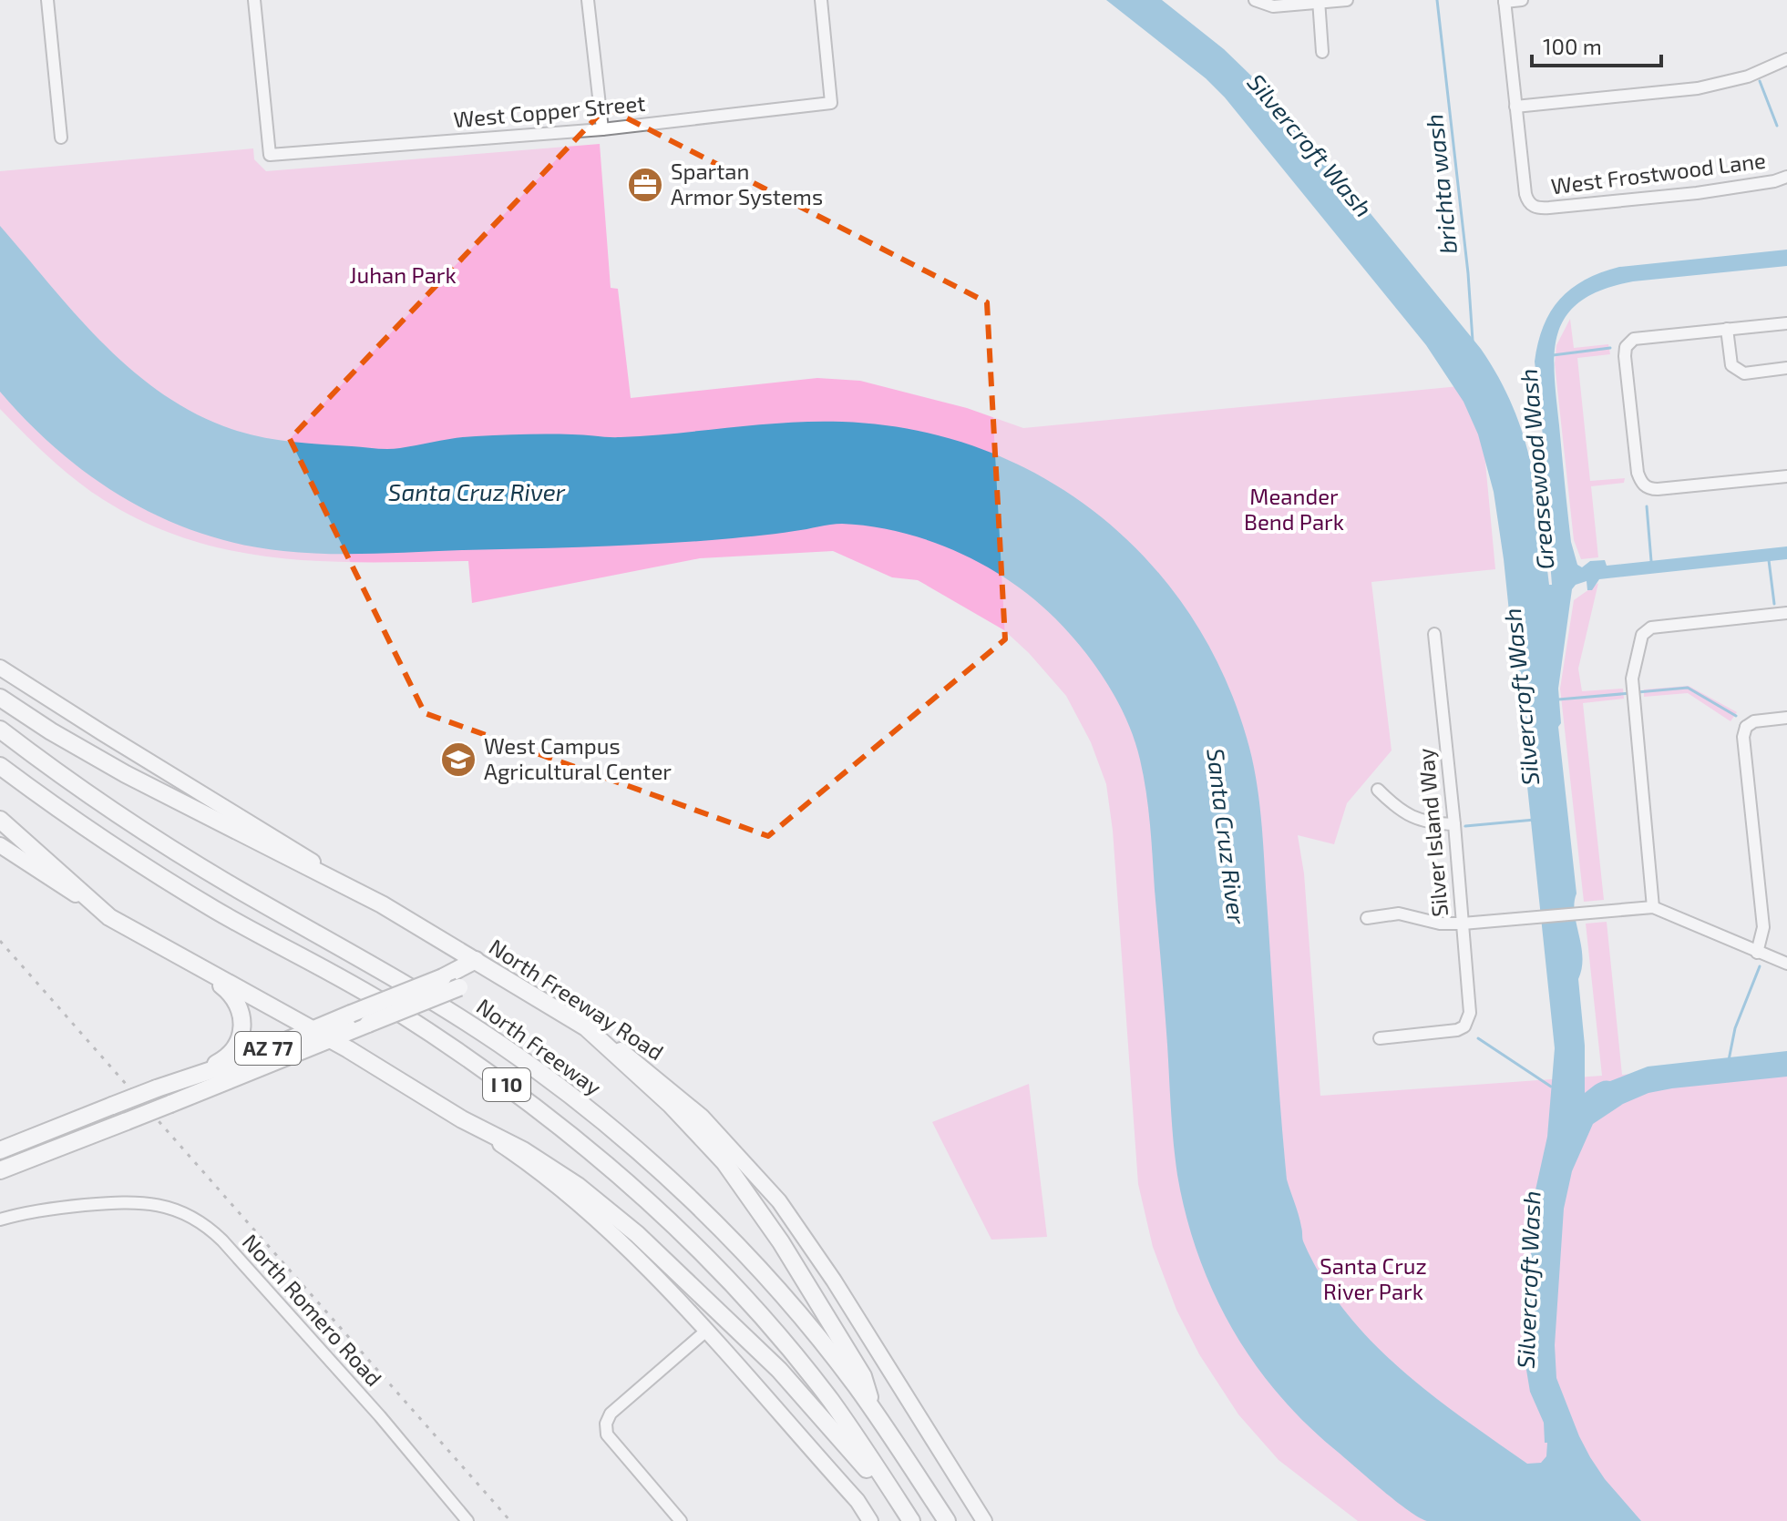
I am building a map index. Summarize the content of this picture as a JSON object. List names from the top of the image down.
{
  "streets": {
    "highway": [
      "North Freeway Road",
      "North Freeway",
      "AZ 77",
      "I 10"
    ],
    "street": [
      "West Copper Street",
      "West Frostwood Lane",
      "Silver Island Way",
      "North Romero Road"
    ]
  },
  "crossings": [
    ["North Freeway Road", "AZ 77"]
  ],
  "water": [
    "Silvercroft Wash",
    "brichta wash",
    "Greasewood Wash",
    "Santa Cruz River"
  ],
  "parks": ["Juhan Park", "Meander Bend Park", "Santa Cruz River Park"],
  "places": {
    "office": ["Spartan Armor Systems"],
    "school or university": ["West Campus Agricultural Center"]
  },
  "scale_bar": "100 m"
}
